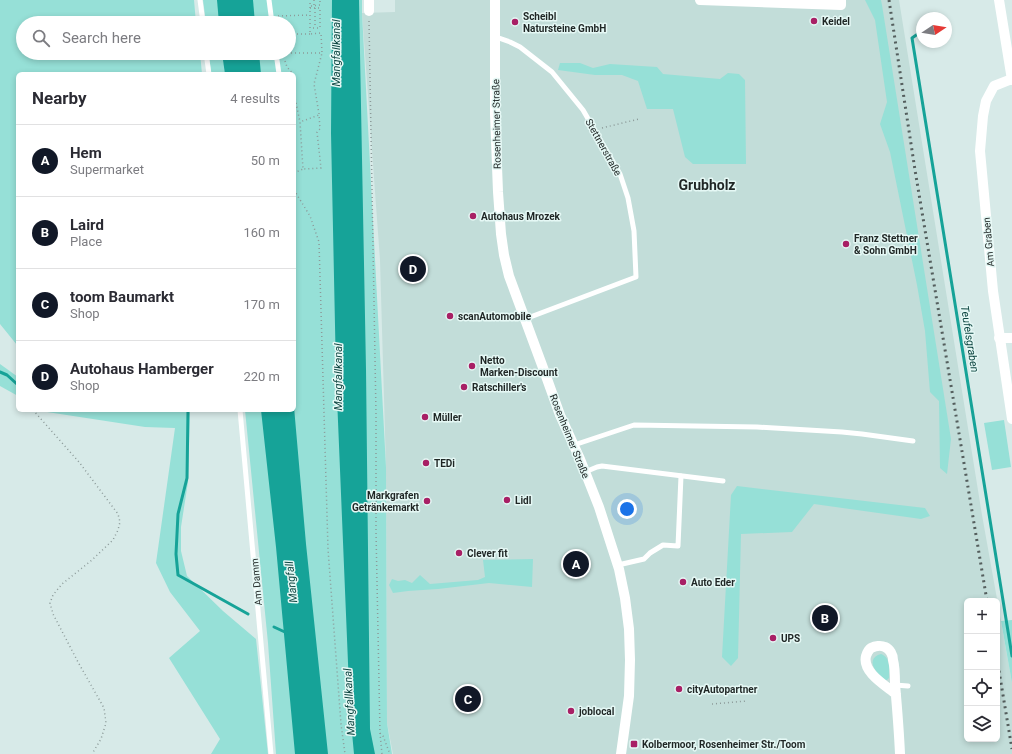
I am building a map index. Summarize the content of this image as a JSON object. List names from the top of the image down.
{
  "streets": {
    "street": ["Rosenheimer Straße", "Am Graben"],
    "lane": ["Stettnerstraße", "Am Damm"]
  },
  "crossings": [
    ["Rosenheimer Straße", "Stettnerstraße"]
  ],
  "districts": ["Grubholz"],
  "water": ["Mangfallkanal", "Teufelsgraben", "Mangfall"],
  "places": {
    "other": [
      "Keidel",
      "Scheibl Natursteine GmbH",
      "Autohaus Mrozek",
      "Franz Stettner & Sohn GmbH",
      "scanAutomobile",
      "Netto Marken-Discount",
      "Ratschiller's",
      "Müller",
      "TEDi",
      "Lidl",
      "Markgrafen Getränkemarkt",
      "Clever fit",
      "Auto Eder",
      "UPS",
      "cityAutopartner",
      "joblocal"
    ],
    "transit": ["Kolbermoor, Rosenheimer Str./Toom"]
  },
  "north": "right",
  "page": {
    "search": "Search here",
    "heading": ["Nearby", "4 results"],
    "list": [
      {
        "mark": "A",
        "name": "Hem",
        "note": "Supermarket",
        "value": "50 m"
      },
      {
        "mark": "B",
        "name": "Laird",
        "note": "Place",
        "value": "160 m"
      },
      {
        "mark": "C",
        "name": "toom Baumarkt",
        "note": "Shop",
        "value": "170 m"
      },
      {
        "mark": "D",
        "name": "Autohaus Hamberger",
        "note": "Shop",
        "value": "220 m"
      }
    ],
    "pins": [
      "D",
      "A",
      "B",
      "C"
    ],
    "map_buttons": ["+", "−"]
  }
}
